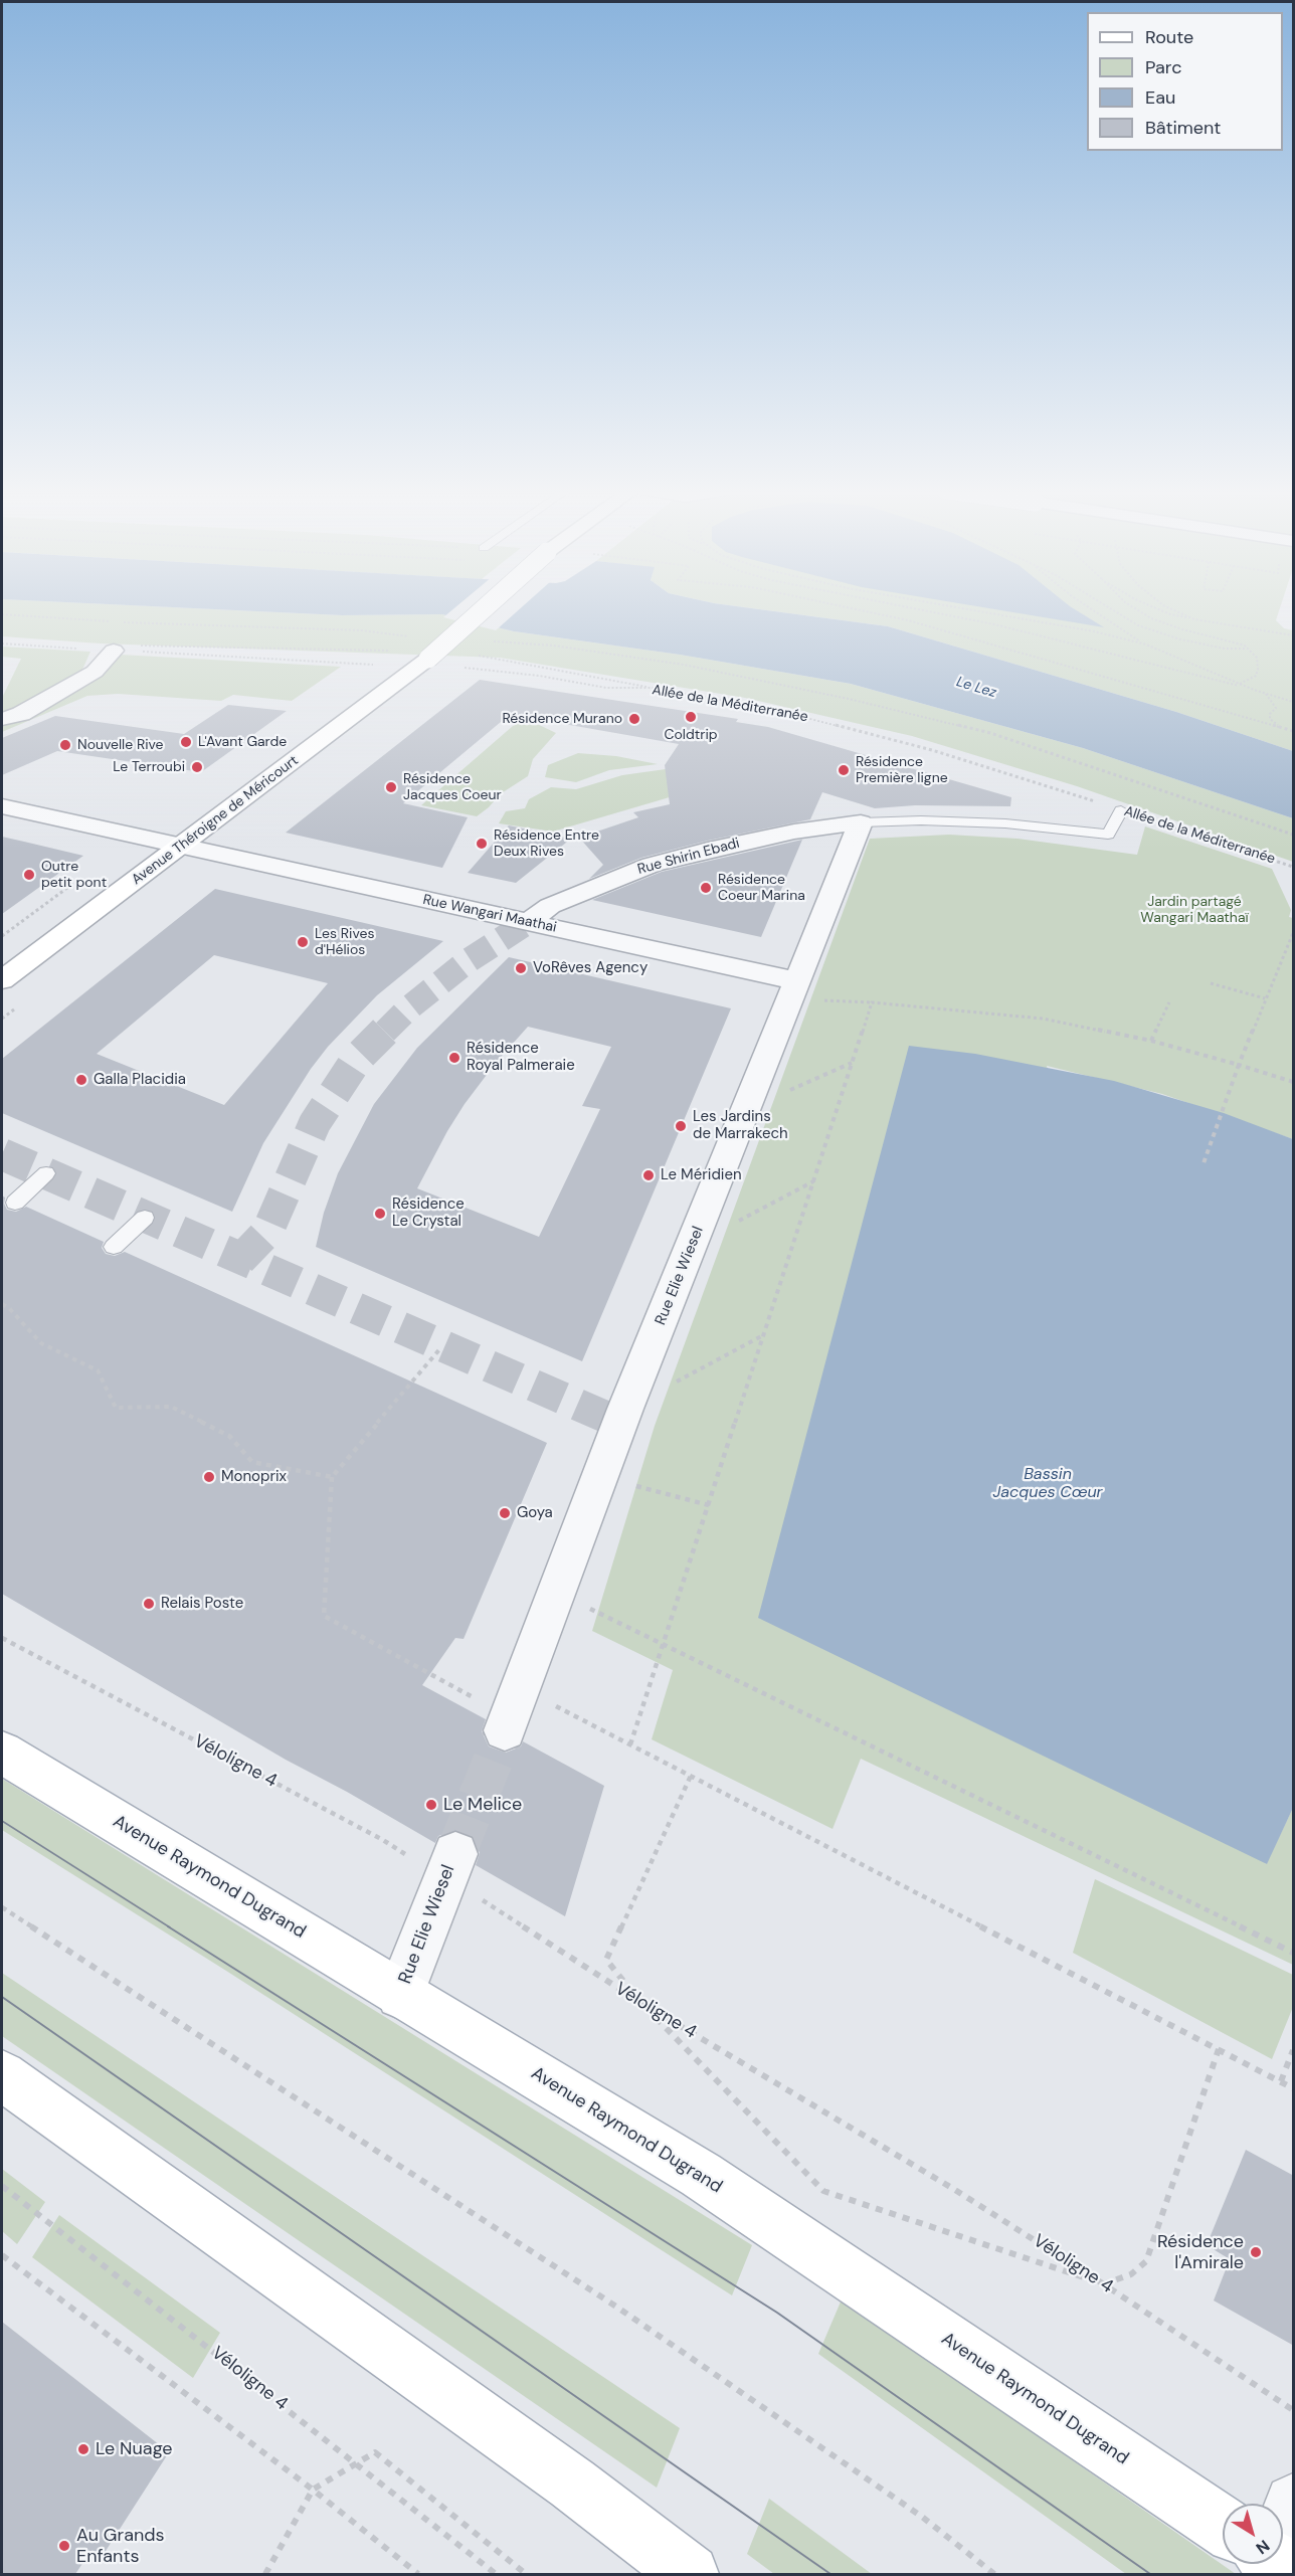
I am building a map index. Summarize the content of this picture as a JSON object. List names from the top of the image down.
{
  "streets": {
    "street": [
      "Avenue Théroigne de Méricourt",
      "Rue Shirin Ebadi",
      "Rue Wangari Maathai",
      "Rue Elie Wiesel",
      "Avenue Raymond Dugrand"
    ],
    "path": ["Allée de la Méditerranée", "Véloligne 4"]
  },
  "crossings": [
    ["Allée de la Méditerranée", "Avenue Théroigne de Méricourt"],
    ["Avenue Théroigne de Méricourt", "Rue Wangari Maathai"],
    ["Rue Shirin Ebadi", "Rue Wangari Maathai"],
    ["Rue Shirin Ebadi", "Rue Elie Wiesel"],
    ["Rue Wangari Maathai", "Rue Elie Wiesel"],
    ["Rue Elie Wiesel", "Véloligne 4"],
    ["Rue Elie Wiesel", "Avenue Raymond Dugrand"]
  ],
  "water": ["Le Lez", "Bassin Jacques Cœur"],
  "parks": ["Jardin partagé Wangari Maathaï"],
  "places": [
    "Coldtrip",
    "Résidence Murano",
    "L'Avant Garde",
    "Nouvelle Rive",
    "Le Terroubi",
    "Résidence Première ligne",
    "Résidence Jacques Coeur",
    "Résidence Entre Deux Rives",
    "Outre petit pont",
    "Résidence Coeur Marina",
    "Les Rives d'Hélios",
    "VoRêves Agency",
    "Résidence Royal Palmeraie",
    "Galla Placidia",
    "Les Jardins de Marrakech",
    "Le Méridien",
    "Résidence Le Crystal",
    "Monoprix",
    "Goya",
    "Relais Poste",
    "Le Melice",
    "Résidence l'Amirale",
    "Le Nuage",
    "Au Grands Enfants"
  ],
  "legend": [
    "Route",
    "Parc",
    "Eau",
    "Bâtiment"
  ],
  "north": "bottom right"
}
